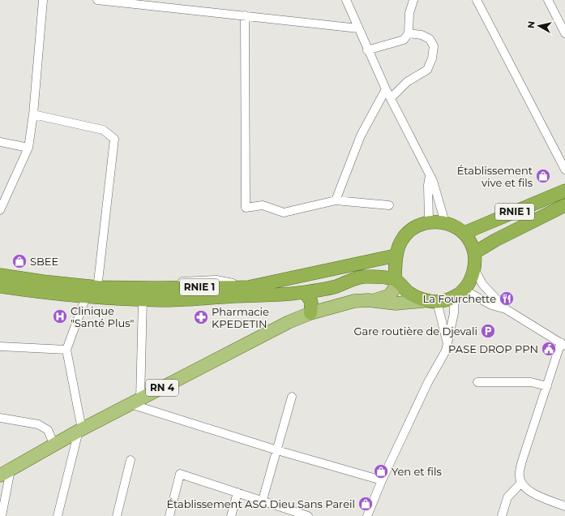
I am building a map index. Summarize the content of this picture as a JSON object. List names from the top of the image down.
{
  "streets": {
    "highway": ["RNIE 1"],
    "main road": ["RN 4"]
  },
  "crossings": [
    ["RNIE 1", "RN 4"]
  ],
  "places": {
    "shop": [
      "Établissement vive et fils",
      "SBEE",
      "Yen et fils",
      "Établissement ASG Dieu Sans Pareil"
    ],
    "restaurant": ["La Fourchette"],
    "hospital": ["Clinique \"Santé Plus\""],
    "pharmacy": ["Pharmacie KPEDETIN"],
    "parking": ["Gare routière de Djevali"],
    "public building": ["PASE DROP PPN"]
  },
  "north": "left"
}
